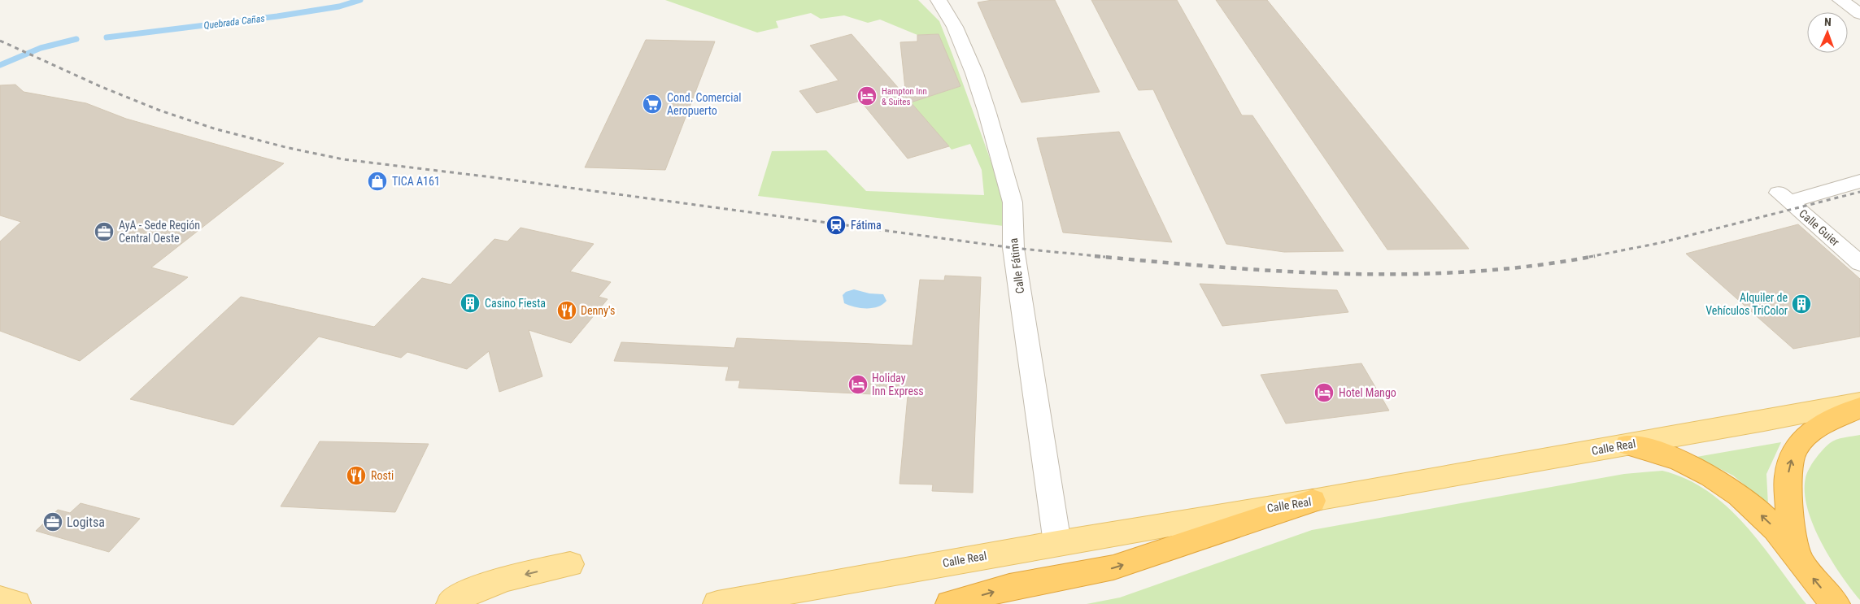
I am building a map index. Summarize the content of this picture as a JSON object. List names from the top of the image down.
{
  "streets": {
    "main road": ["Calle Real"],
    "street": ["Calle Guier", "Calle Fátima"]
  },
  "crossings": [
    ["Calle Fátima", "Calle Real"]
  ],
  "water": ["Quebrada Cañas"],
  "places": {
    "hotel": ["Hampton Inn & Suites", "Holiday Inn Express", "Hotel Mango"],
    "supermarket": ["Cond. Comercial Aeropuerto"],
    "shop": ["TICA A161"],
    "station": ["Fátima"],
    "office": ["AyA - Sede Región Central Oeste", "Logitsa"],
    "building": ["Casino Fiesta", "Alquiler de Vehículos TriColor"],
    "restaurant": ["Denny's", "Rosti"]
  },
  "north": "top"
}
